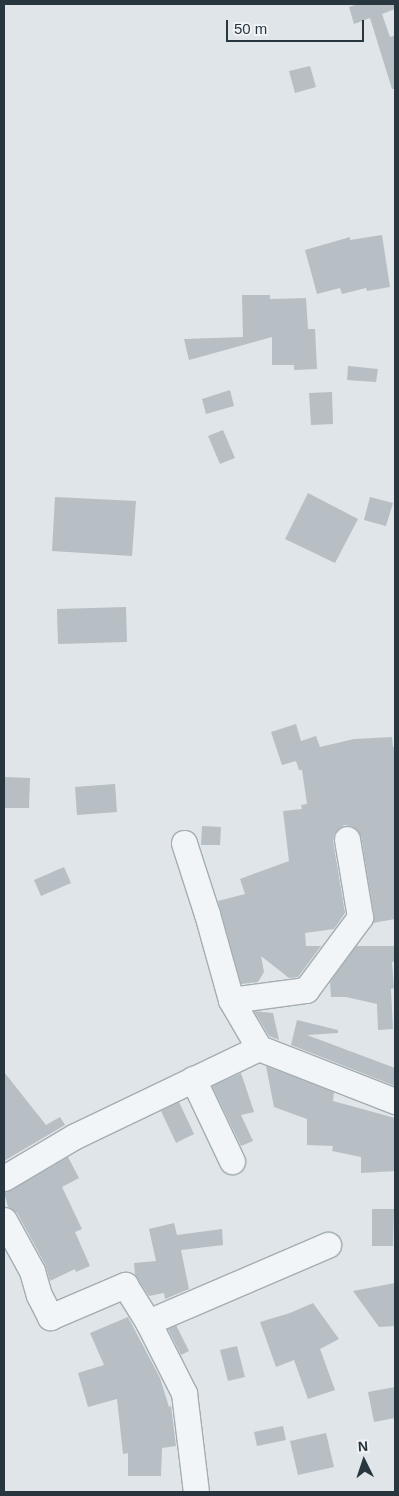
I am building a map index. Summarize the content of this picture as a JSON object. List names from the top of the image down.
{
  "scale_bar": "50 m",
  "north": "top"
}
